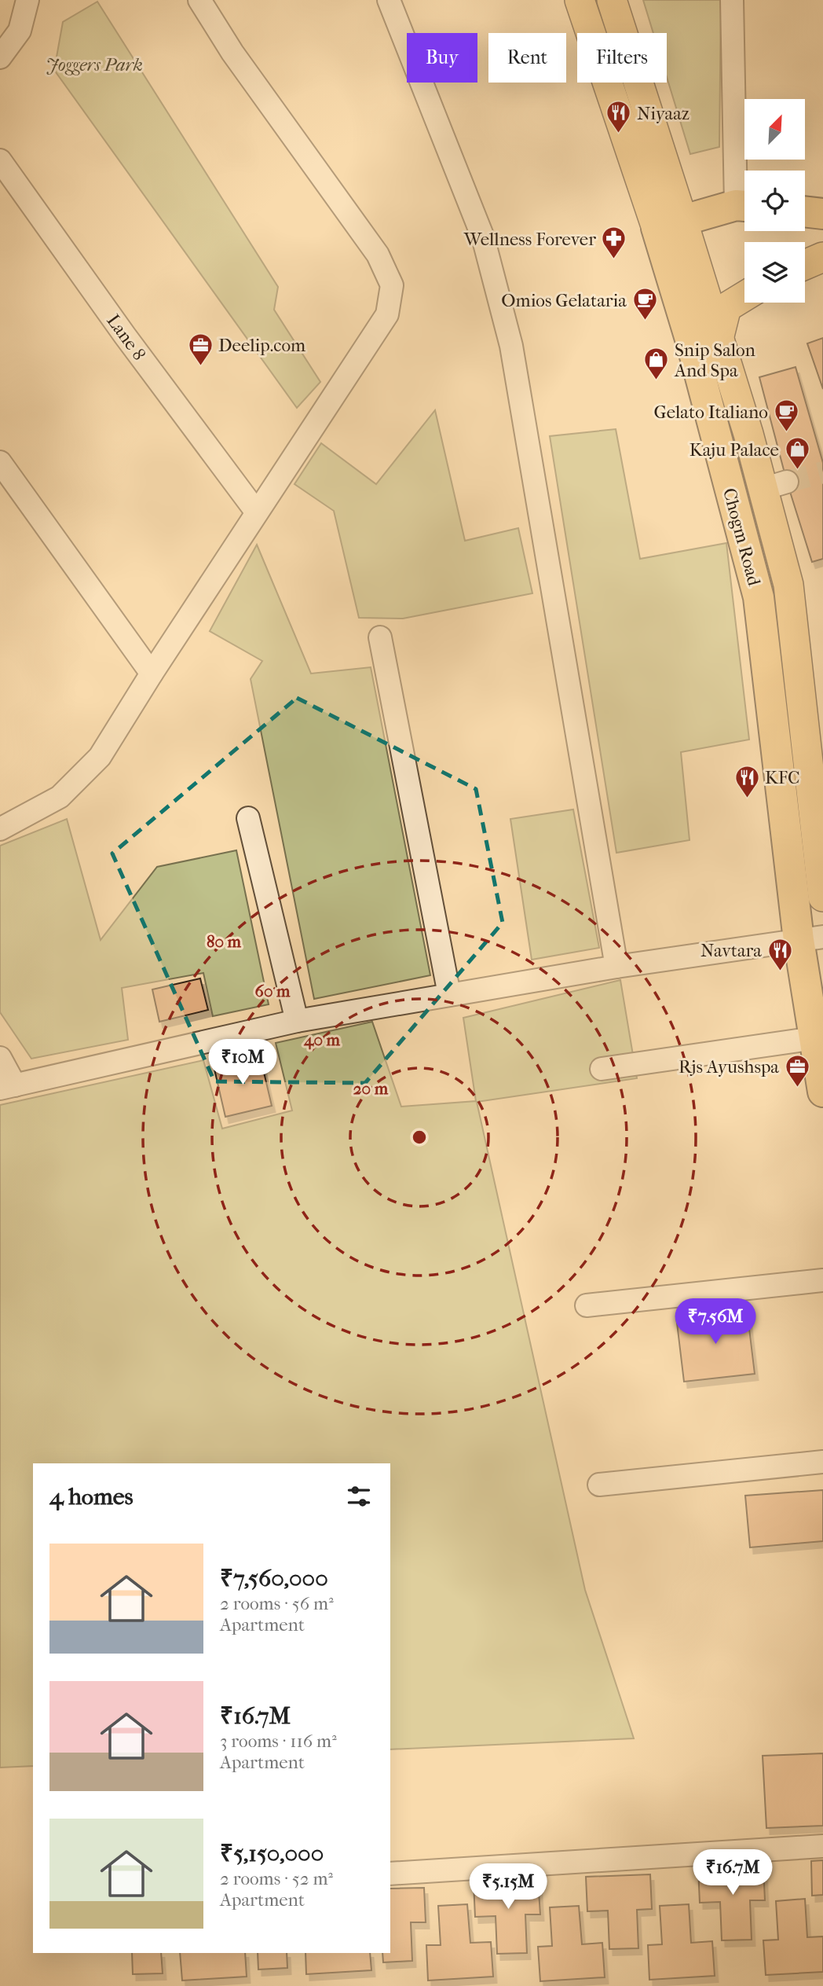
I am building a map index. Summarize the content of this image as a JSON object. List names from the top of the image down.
{
  "streets": {
    "highway": ["Chogm Road"],
    "street": ["Lane 8"]
  },
  "parks": ["Joggers Park"],
  "places": {
    "restaurant": ["Niyaaz", "KFC", "Navtara"],
    "pharmacy": ["Wellness Forever"],
    "cafe": ["Omios Gelataria", "Gelato Italiano"],
    "office": ["Deelip.com", "Rjs Ayushspa"],
    "shop": ["Snip Salon And Spa", "Kaju Palace"]
  },
  "north": "top right",
  "page": {
    "chip": ["Buy", "Rent", "Filters"],
    "price": [
      "₹10M",
      "₹7.56M",
      "₹16.7M",
      "₹5.15M"
    ],
    "heading": "4 homes",
    "list": [
      {
        "name": "₹7,560,000",
        "note": "2 rooms · 56 m² · Apartment"
      },
      {
        "name": "₹16.7M",
        "note": "3 rooms · 116 m² · Apartment"
      },
      {
        "name": "₹5,150,000",
        "note": "2 rooms · 52 m² · Apartment"
      }
    ]
  },
  "rings": [
    "80 m",
    "60 m",
    "40 m",
    "20 m"
  ]
}
